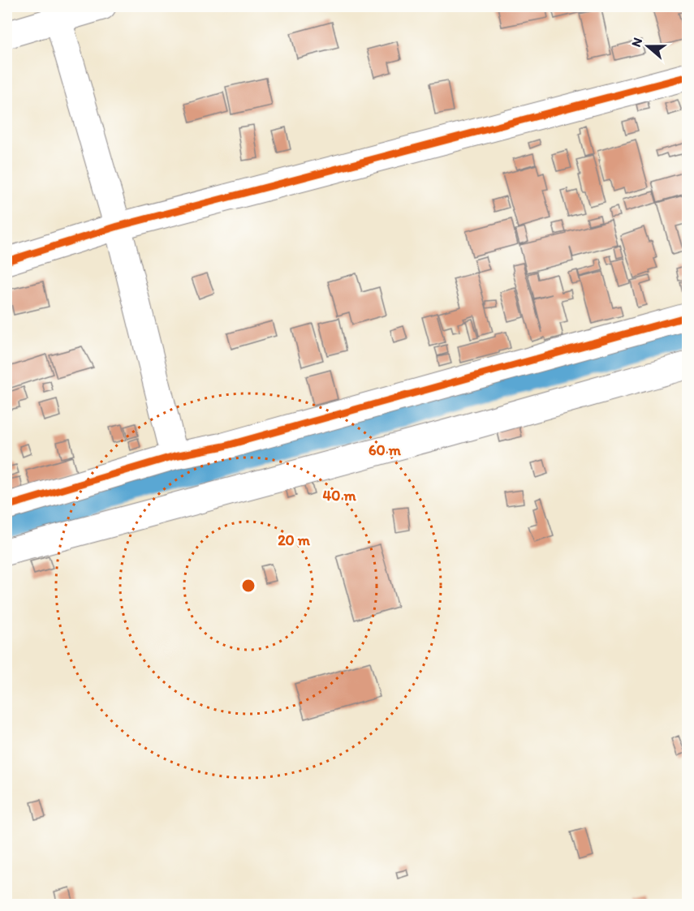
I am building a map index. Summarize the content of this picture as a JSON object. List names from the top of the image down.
{
  "north": "left",
  "rings": ["60 m", "40 m", "20 m"]
}
